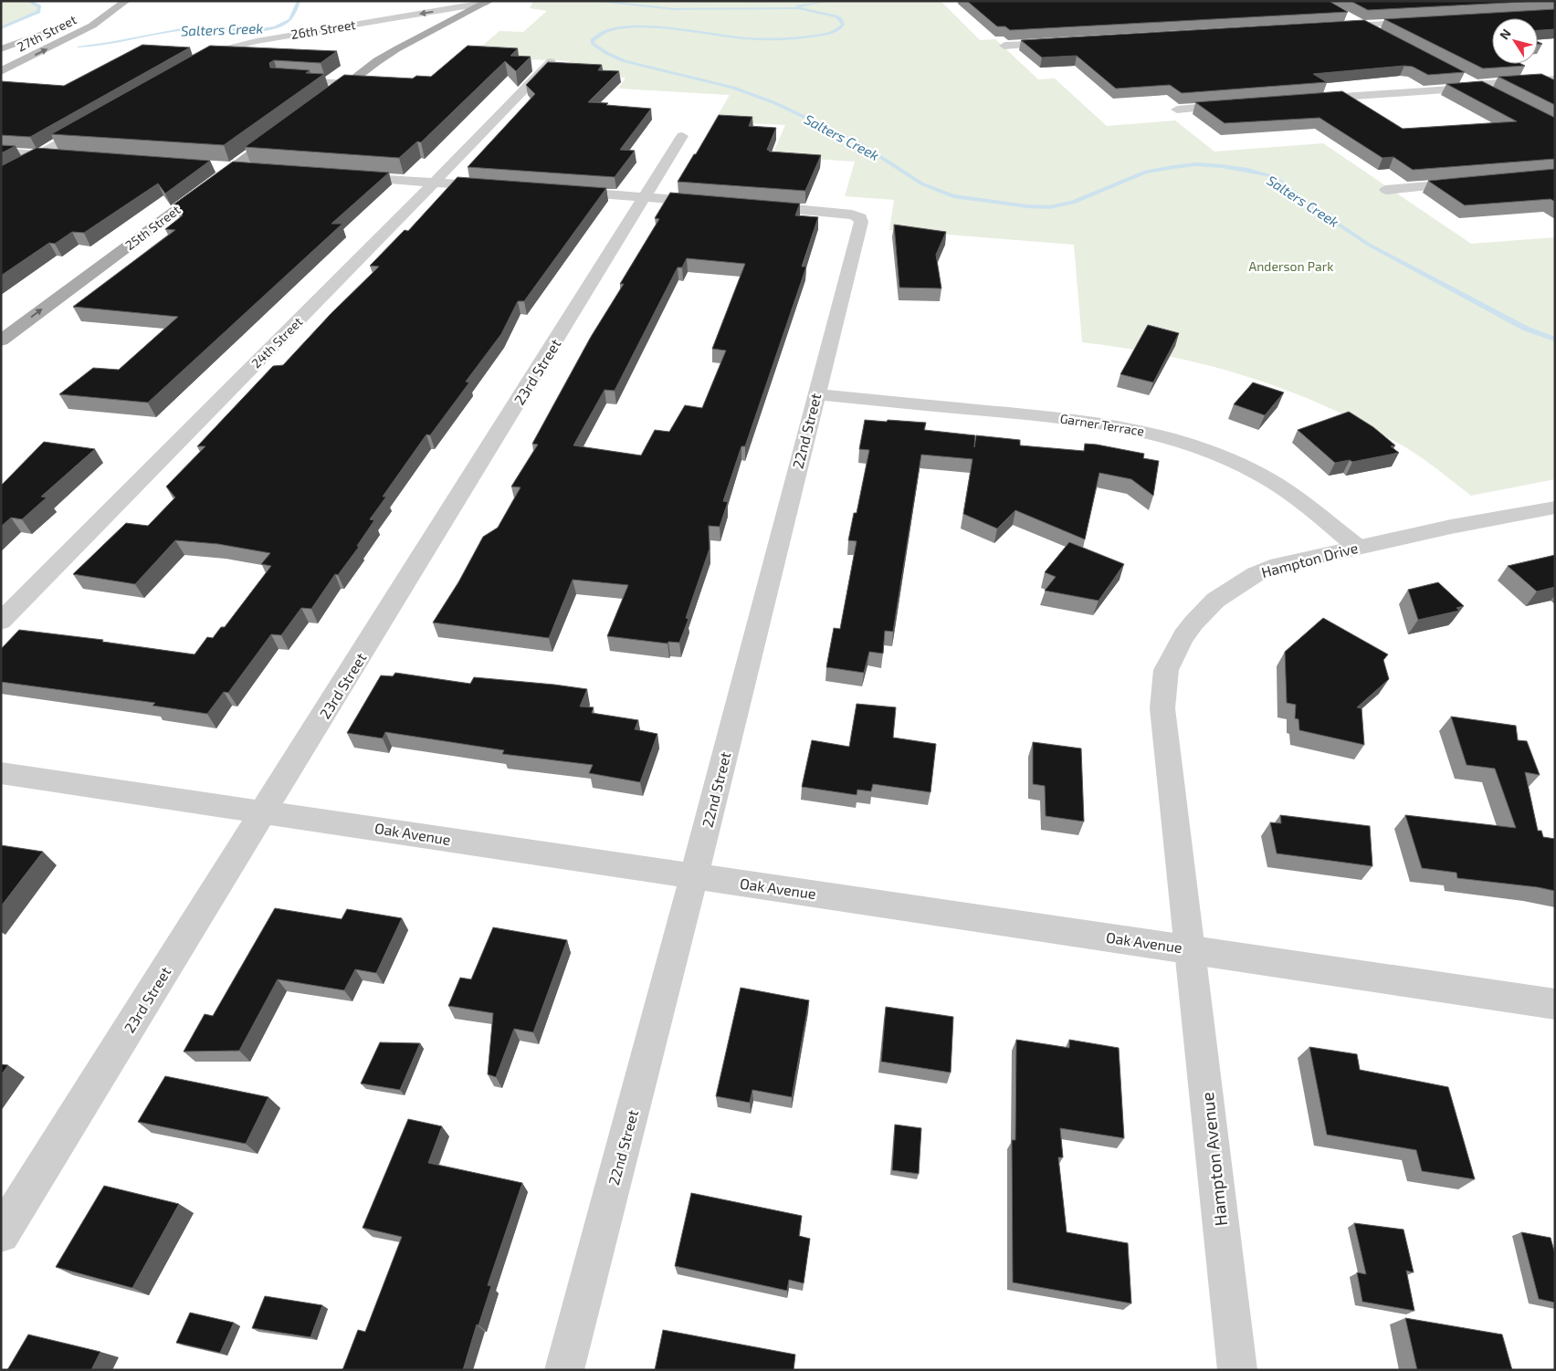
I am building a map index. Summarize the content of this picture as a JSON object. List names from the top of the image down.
{
  "streets": {
    "main road": ["27th Street", "25th Street"],
    "street": [
      "26th Street",
      "24th Street",
      "23rd Street",
      "Garner Terrace",
      "22nd Street",
      "Hampton Drive",
      "Oak Avenue",
      "Hampton Avenue"
    ]
  },
  "crossings": [
    ["23rd Street", "Oak Avenue"],
    ["Garner Terrace", "22nd Street"],
    ["Garner Terrace", "Hampton Drive"],
    ["22nd Street", "Oak Avenue"],
    ["Hampton Drive", "Oak Avenue"],
    ["Hampton Drive", "Hampton Avenue"],
    ["Oak Avenue", "Hampton Avenue"]
  ],
  "one_way": ["25th Street"],
  "water": ["Salters Creek"],
  "parks": ["Anderson Park"],
  "north": "top left"
}
